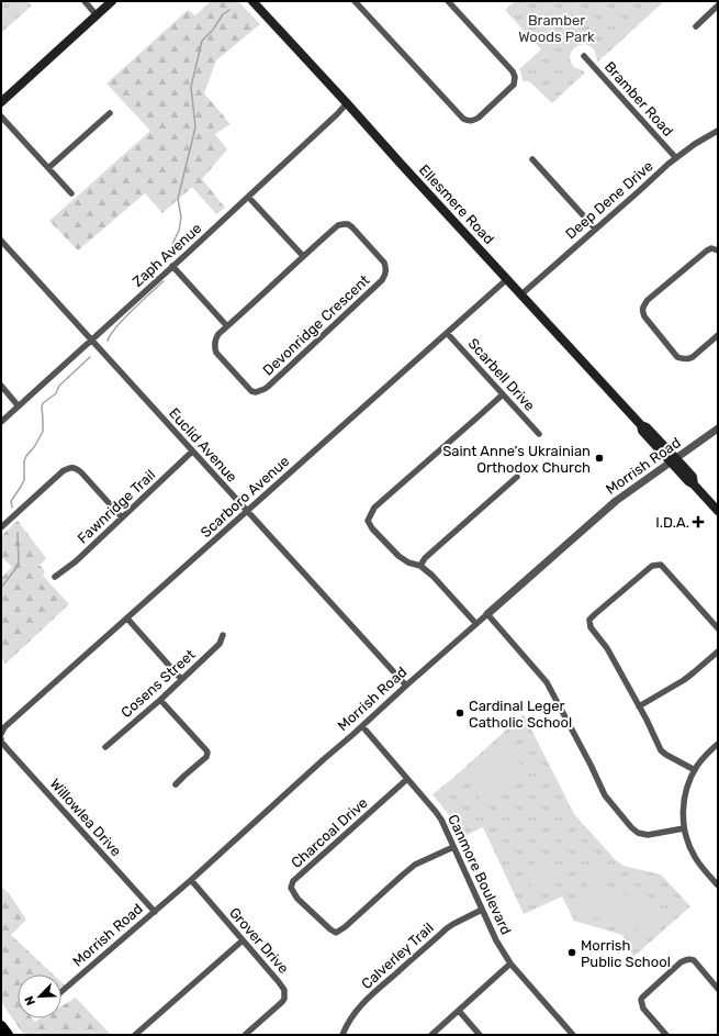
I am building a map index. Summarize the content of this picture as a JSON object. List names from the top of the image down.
{
  "streets": {
    "main road": ["Ellesmere Road"],
    "street": [
      "Bramber Road",
      "Deep Dene Drive",
      "Zaph Avenue",
      "Devonridge Crescent",
      "Scarbell Drive",
      "Euclid Avenue",
      "Morrish Road",
      "Scarboro Avenue",
      "Fawnridge Trail",
      "Cosens Street",
      "Willowlea Drive",
      "Charcoal Drive",
      "Canmore Boulevard",
      "Grover Drive",
      "Calverley Trail"
    ]
  },
  "crossings": [
    ["Bramber Road", "Deep Dene Drive"],
    ["Deep Dene Drive", "Ellesmere Road"],
    ["Ellesmere Road", "Zaph Avenue"],
    ["Ellesmere Road", "Morrish Road"],
    ["Ellesmere Road", "Scarboro Avenue"],
    ["Zaph Avenue", "Euclid Avenue"],
    ["Scarbell Drive", "Scarboro Avenue"],
    ["Euclid Avenue", "Morrish Road"],
    ["Euclid Avenue", "Scarboro Avenue"],
    ["Euclid Avenue", "Fawnridge Trail"],
    ["Morrish Road", "Willowlea Drive"],
    ["Morrish Road", "Canmore Boulevard"],
    ["Morrish Road", "Grover Drive"],
    ["Charcoal Drive", "Canmore Boulevard"],
    ["Canmore Boulevard", "Calverley Trail"]
  ],
  "parks": ["Bramber Woods Park"],
  "places": {
    "other": ["Saint Anne’s Ukrainian Orthodox Church", "Cardinal Leger Catholic School", "Morrish Public School"],
    "health": ["I.D.A."]
  },
  "north": "bottom left"
}
